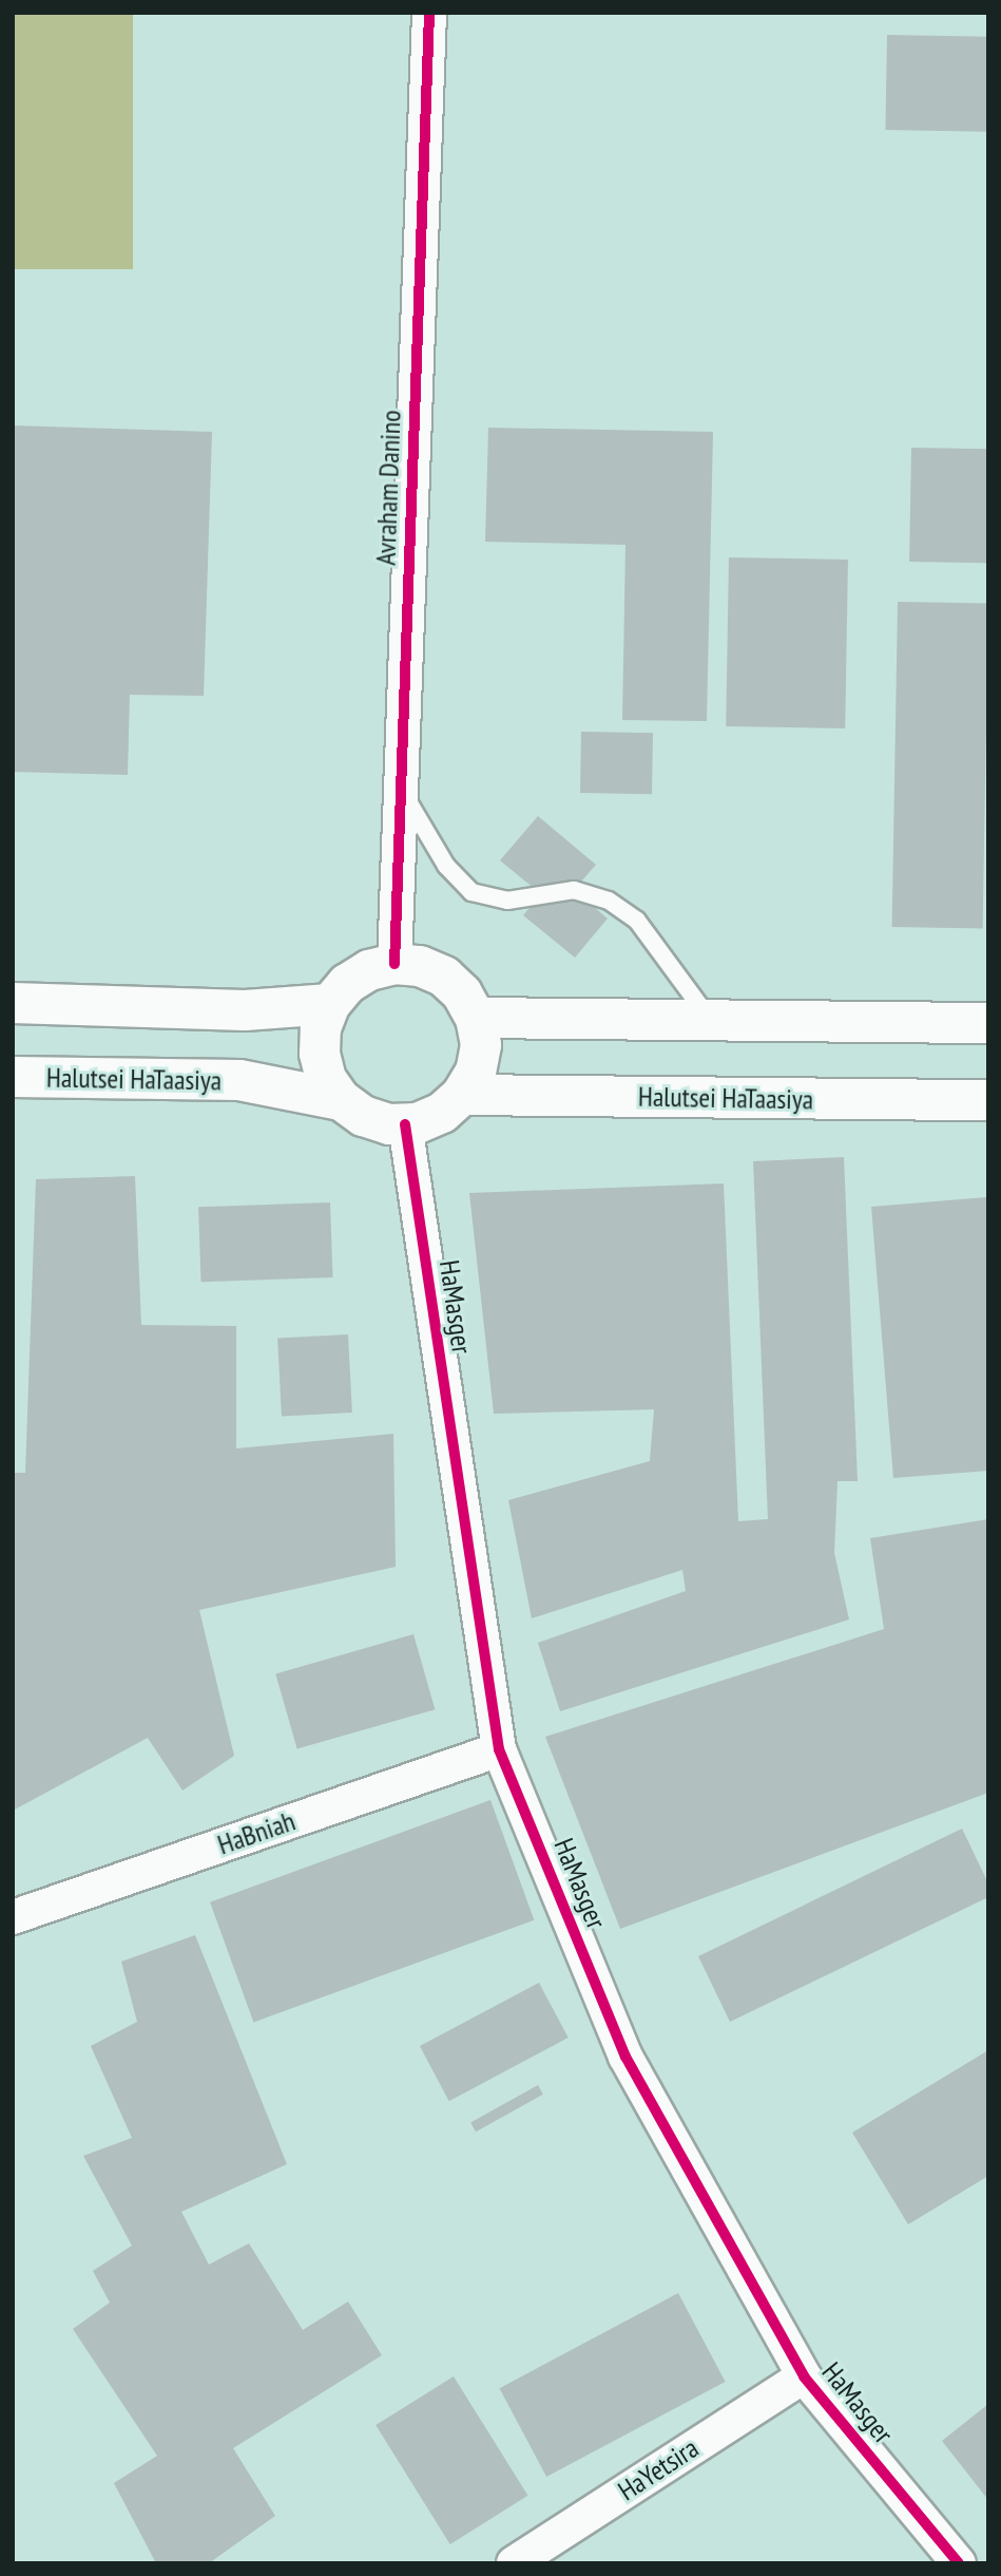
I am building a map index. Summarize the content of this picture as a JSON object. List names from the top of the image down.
{
  "streets": {
    "street": [
      "Avraham Danino",
      "Halutsei HaTaasiya",
      "HaMasger",
      "HaBniah",
      "HaYetsira"
    ]
  },
  "crossings": [
    ["Avraham Danino", "Halutsei HaTaasiya"],
    ["Avraham Danino", "HaMasger"],
    ["Halutsei HaTaasiya", "HaMasger"],
    ["HaMasger", "HaBniah"],
    ["HaMasger", "HaYetsira"]
  ]
}
